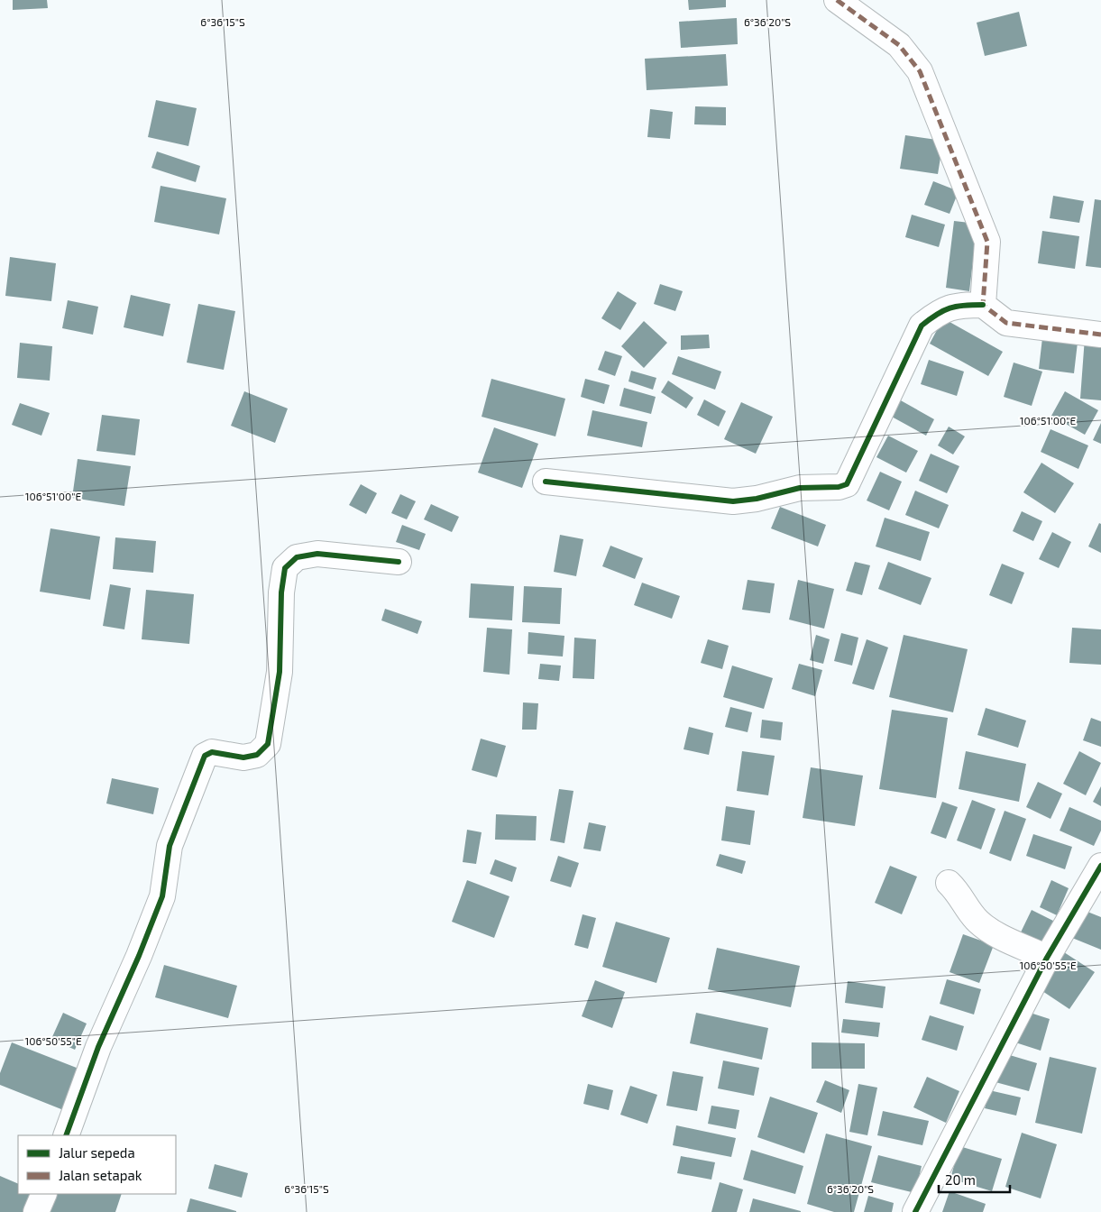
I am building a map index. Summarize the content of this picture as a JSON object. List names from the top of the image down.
{
  "legend": ["Jalur sepeda", "Jalan setapak"],
  "scale_bar": "20 m",
  "coordinates": [
    "6°36'15\"S",
    "6°36'20\"S",
    "106°51'00\"E",
    "106°50'55\"E"
  ]
}
